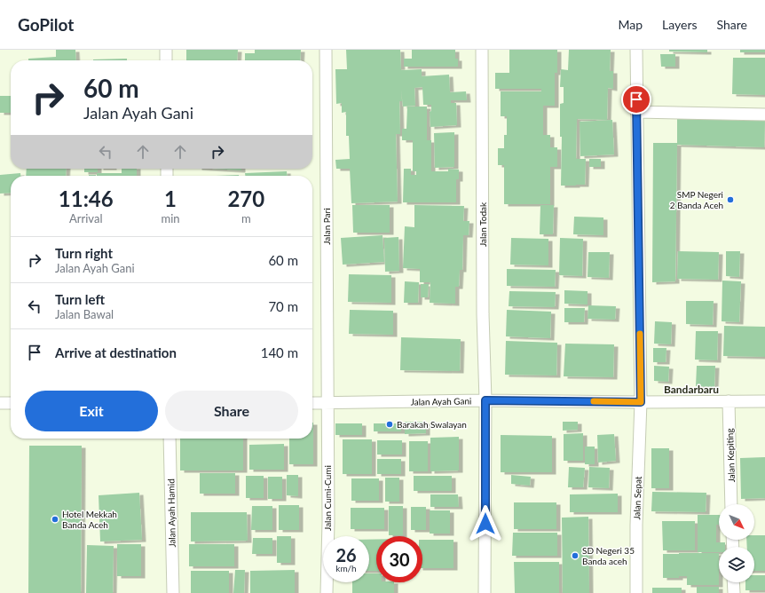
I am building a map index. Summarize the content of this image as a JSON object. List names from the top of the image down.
{
  "streets": {
    "street": [
      "Jalan Todak",
      "Jalan Pari",
      "Jalan Ayah Gani",
      "Jalan Kepiting",
      "Jalan Cumi-Cumi",
      "Jalan Sepat",
      "Jalan Ayah Hamid"
    ]
  },
  "crossings": [
    ["Jalan Todak", "Jalan Ayah Gani"],
    ["Jalan Pari", "Jalan Ayah Gani"],
    ["Jalan Pari", "Jalan Cumi-Cumi"],
    ["Jalan Ayah Gani", "Jalan Kepiting"],
    ["Jalan Ayah Gani", "Jalan Cumi-Cumi"],
    ["Jalan Ayah Gani", "Jalan Sepat"]
  ],
  "districts": ["Bandarbaru"],
  "places": [
    "SMP Negeri 2 Banda Aceh",
    "Barakah Swalayan",
    "Hotel Mekkah Banda Aceh",
    "SD Negeri 35 Banda aceh"
  ],
  "north": "bottom right",
  "page": {
    "header": "GoPilot",
    "nav": ["Map", "Layers", "Share"],
    "turn": ["60 m", "Jalan Ayah Gani"],
    "eta": [
      "11:46",
      "Arrival",
      "1",
      "min",
      "270",
      "m"
    ],
    "list": [
      {
        "name": "Turn right",
        "note": "Jalan Ayah Gani",
        "value": "60 m"
      },
      {
        "name": "Turn left",
        "note": "Jalan Bawal",
        "value": "70 m"
      },
      {
        "name": "Arrive at destination",
        "value": "140 m"
      }
    ],
    "buttons": ["Exit", "Share"],
    "speed": "26 km/h",
    "limit": "30"
  }
}
